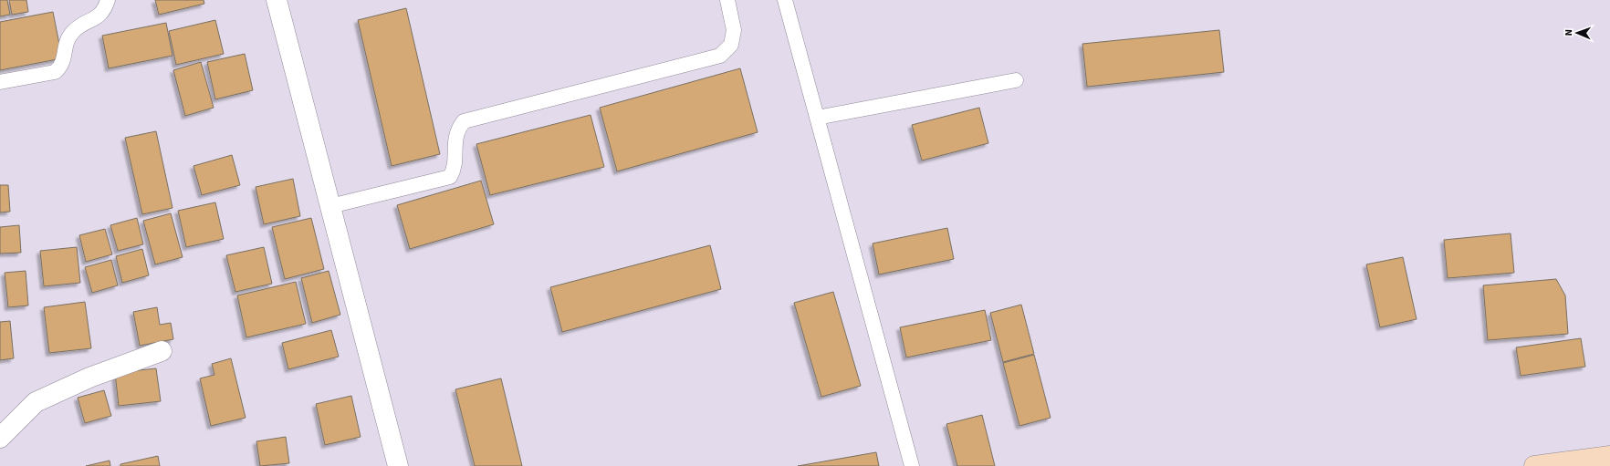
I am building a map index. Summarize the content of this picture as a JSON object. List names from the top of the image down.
{
  "north": "left"
}
